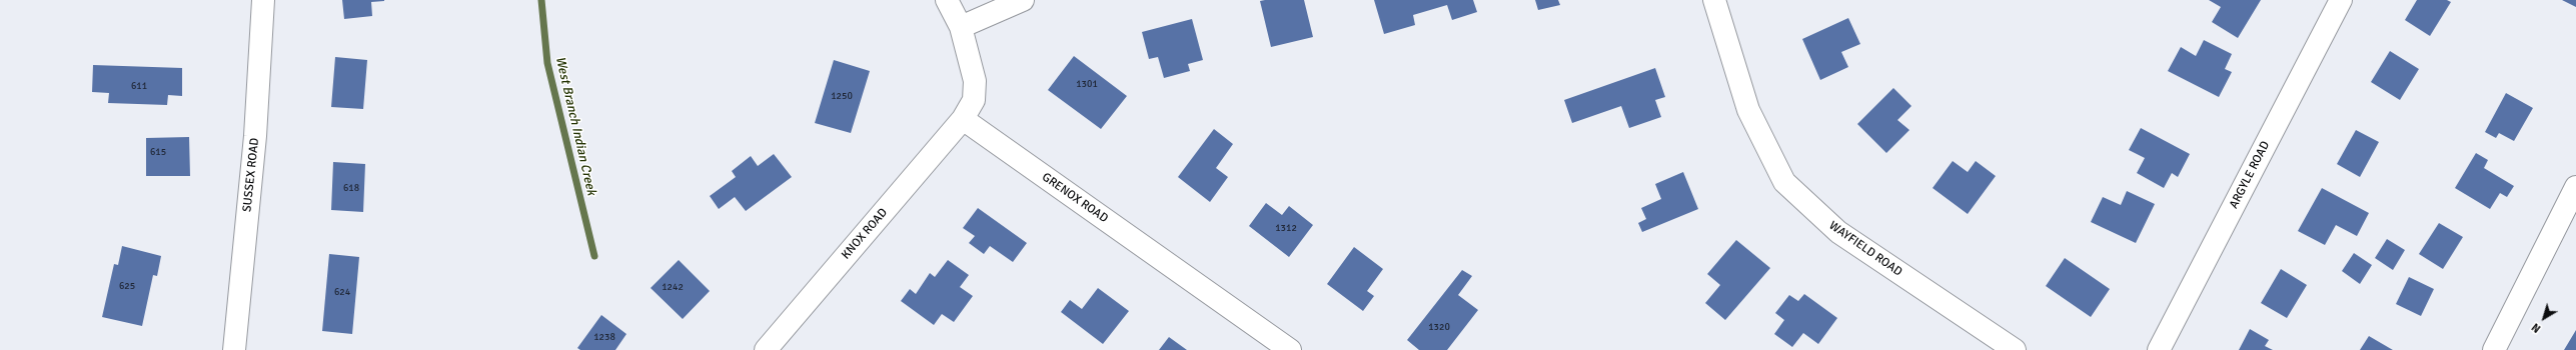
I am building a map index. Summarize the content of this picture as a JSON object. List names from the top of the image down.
{
  "streets": {
    "street": [
      "SUSSEX ROAD",
      "ARGYLE ROAD",
      "GRENOX ROAD",
      "KNOX ROAD",
      "WAYFIELD ROAD"
    ]
  },
  "crossings": [
    ["GRENOX ROAD", "KNOX ROAD"]
  ],
  "water": ["West Branch Indian Creek"],
  "house_numbers": [
    "1301",
    "611",
    "1250",
    "615",
    "618",
    "1312",
    "625",
    "1242",
    "624",
    "1320",
    "1238"
  ],
  "north": "bottom left"
}
